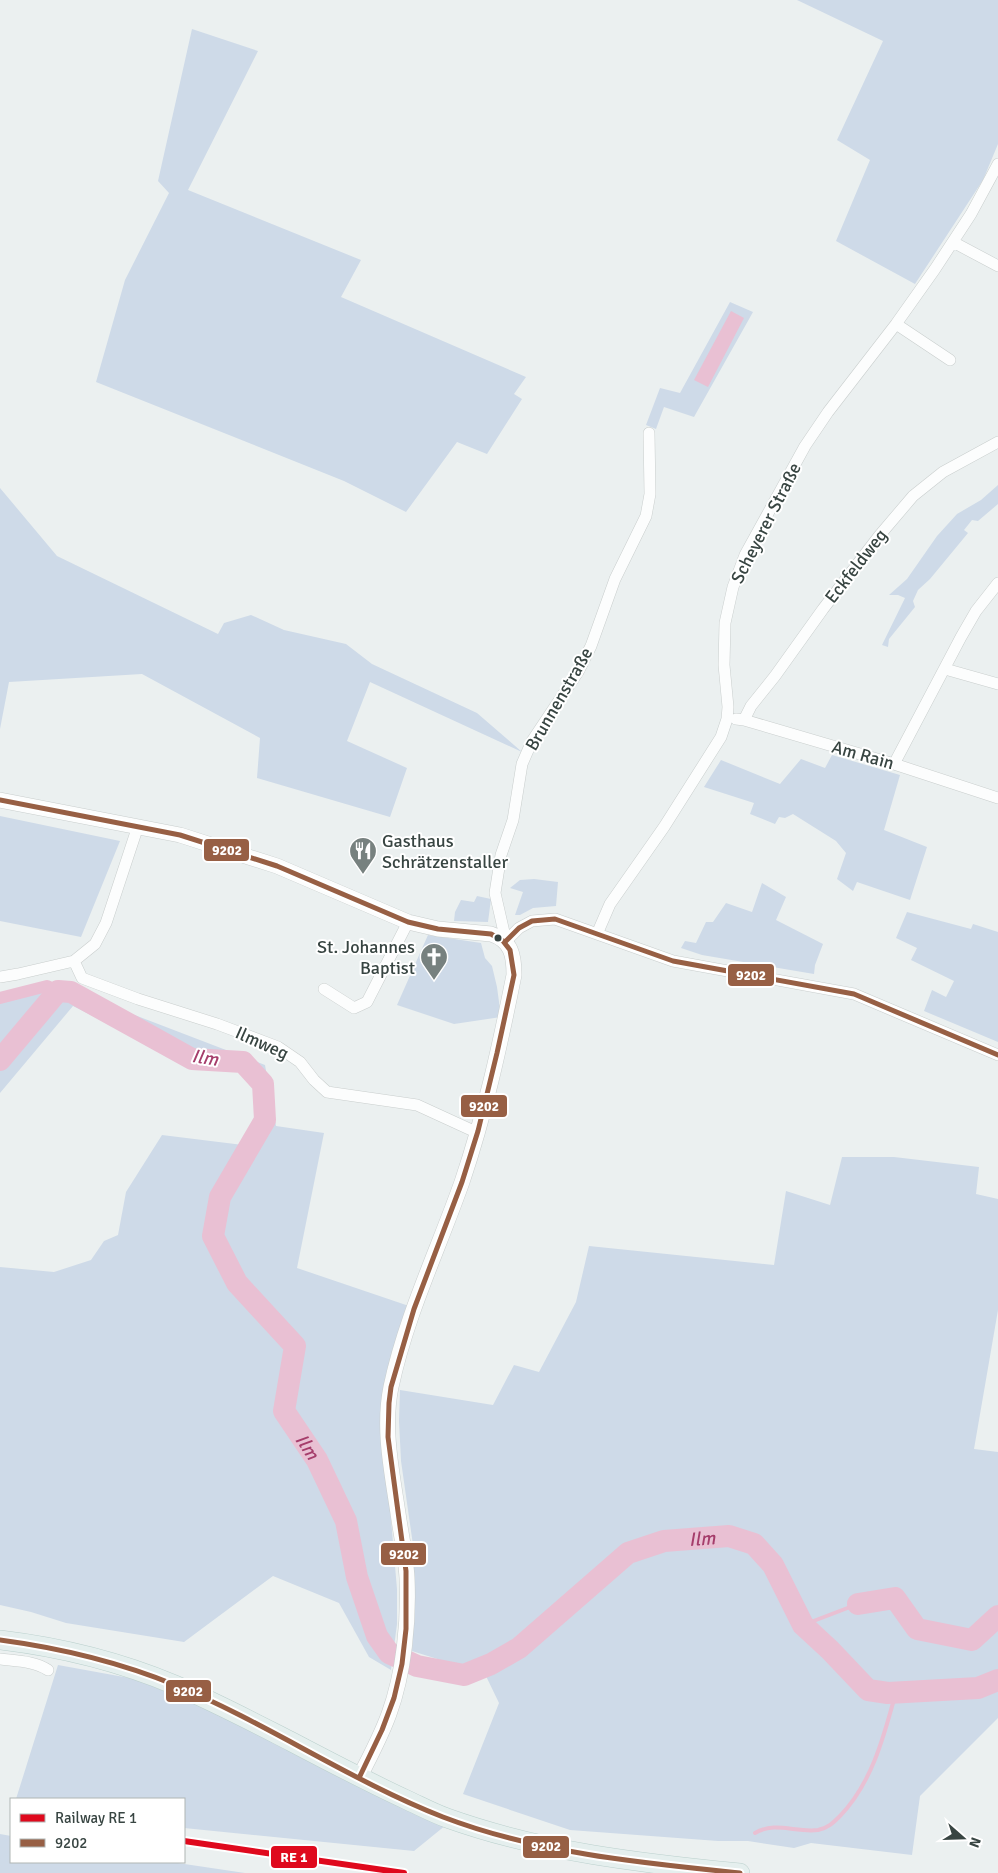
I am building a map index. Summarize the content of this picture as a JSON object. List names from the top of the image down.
{
  "streets": {
    "street": [
      "Scheyerer Straße",
      "Eckfeldweg",
      "Brunnenstraße",
      "Am Rain",
      "Ilmweg"
    ]
  },
  "crossings": [
    ["Scheyerer Straße", "Am Rain"],
    ["Eckfeldweg", "Am Rain"]
  ],
  "water": ["Ilm"],
  "places": {
    "restaurant": ["Gasthaus Schrätzenstaller"],
    "church": ["St. Johannes Baptist"]
  },
  "lines": ["transit line 9202"],
  "legend": ["Railway RE 1", "9202"],
  "north": "right"
}
